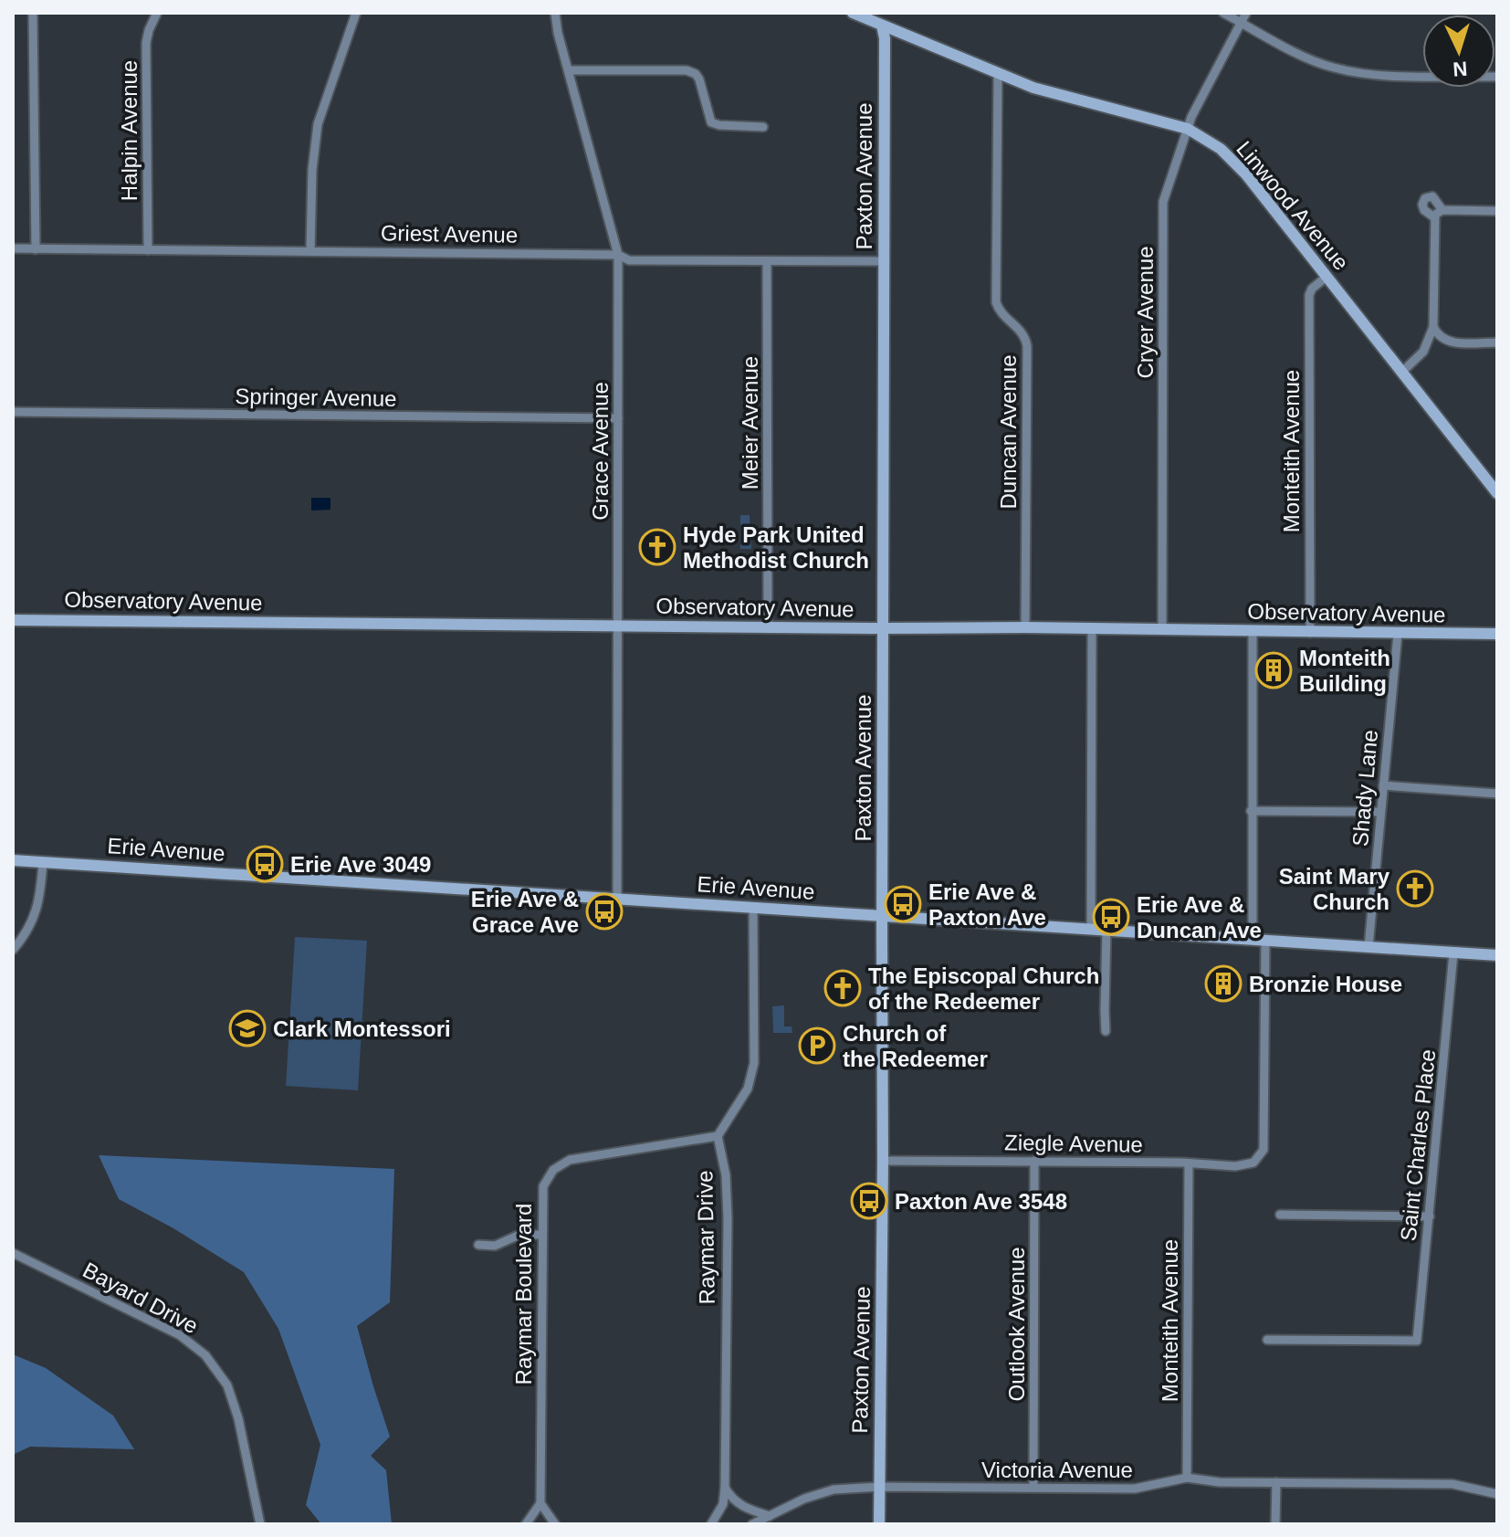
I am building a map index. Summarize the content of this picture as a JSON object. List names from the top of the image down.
{
  "streets": {
    "street": [
      "Halpin Avenue",
      "Paxton Avenue",
      "Linwood Avenue",
      "Griest Avenue",
      "Cryer Avenue",
      "Springer Avenue",
      "Meier Avenue",
      "Duncan Avenue",
      "Grace Avenue",
      "Monteith Avenue",
      "Observatory Avenue",
      "Shady Lane",
      "Erie Avenue",
      "Ziegle Avenue",
      "Saint Charles Place",
      "Raymar Drive",
      "Raymar Boulevard",
      "Bayard Drive",
      "Outlook Avenue",
      "Victoria Avenue"
    ]
  },
  "crossings": [
    ["Halpin Avenue", "Griest Avenue"],
    ["Paxton Avenue", "Linwood Avenue"],
    ["Paxton Avenue", "Griest Avenue"],
    ["Paxton Avenue", "Observatory Avenue"],
    ["Paxton Avenue", "Erie Avenue"],
    ["Paxton Avenue", "Ziegle Avenue"],
    ["Paxton Avenue", "Victoria Avenue"],
    ["Linwood Avenue", "Cryer Avenue"],
    ["Linwood Avenue", "Duncan Avenue"],
    ["Linwood Avenue", "Monteith Avenue"],
    ["Griest Avenue", "Meier Avenue"],
    ["Griest Avenue", "Grace Avenue"],
    ["Cryer Avenue", "Observatory Avenue"],
    ["Springer Avenue", "Grace Avenue"],
    ["Meier Avenue", "Observatory Avenue"],
    ["Duncan Avenue", "Observatory Avenue"],
    ["Grace Avenue", "Observatory Avenue"],
    ["Grace Avenue", "Erie Avenue"],
    ["Monteith Avenue", "Observatory Avenue"],
    ["Monteith Avenue", "Ziegle Avenue"],
    ["Monteith Avenue", "Victoria Avenue"],
    ["Observatory Avenue", "Shady Lane"],
    ["Shady Lane", "Erie Avenue"],
    ["Erie Avenue", "Ziegle Avenue"],
    ["Erie Avenue", "Saint Charles Place"],
    ["Ziegle Avenue", "Outlook Avenue"],
    ["Raymar Drive", "Raymar Boulevard"],
    ["Outlook Avenue", "Victoria Avenue"]
  ],
  "places": {
    "church": ["Hyde Park United Methodist Church", "Saint Mary Church", "The Episcopal Church of the Redeemer"],
    "building": ["Monteith Building", "Bronzie House"],
    "bus stop": [
      "Erie Ave 3049",
      "Erie Ave & Paxton Ave",
      "Erie Ave & Grace Ave",
      "Erie Ave & Duncan Ave",
      "Paxton Ave 3548"
    ],
    "school or university": ["Clark Montessori"],
    "parking": ["Church of the Redeemer"]
  },
  "north": "bottom"
}
